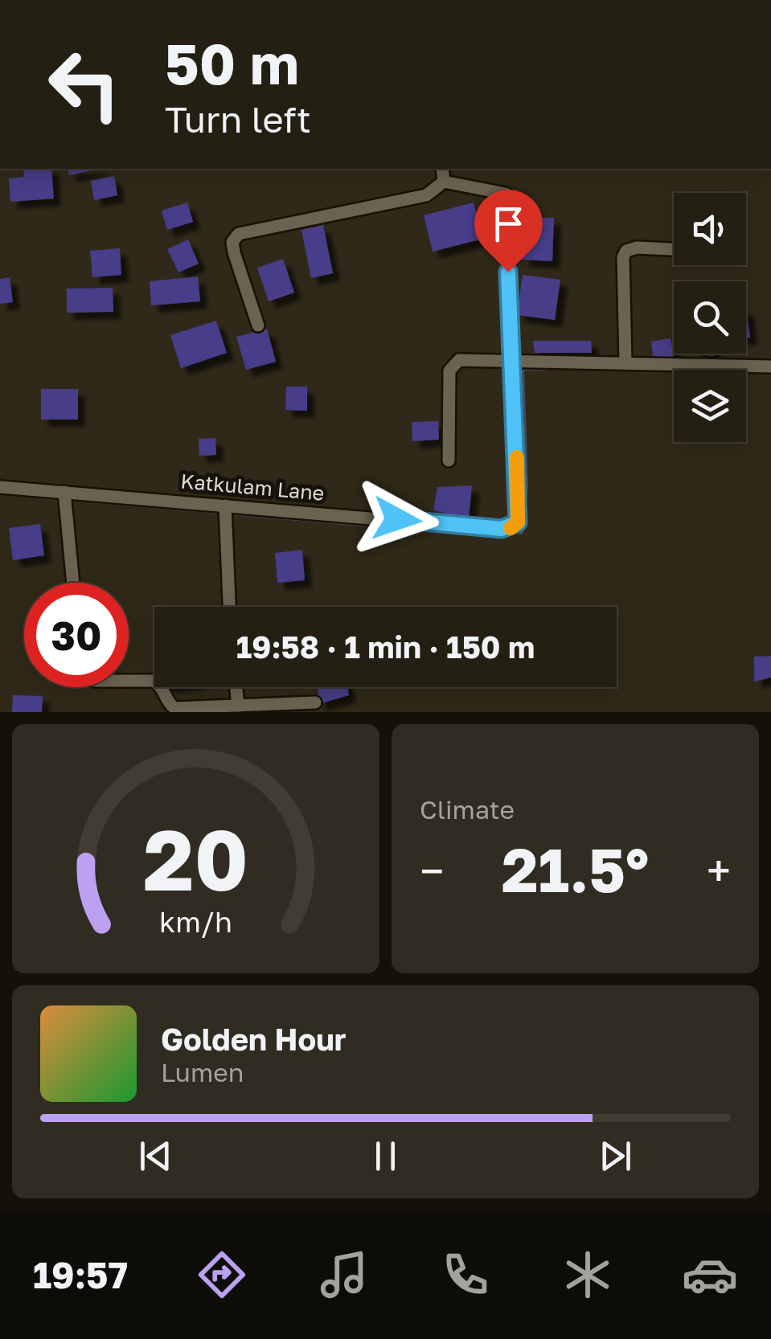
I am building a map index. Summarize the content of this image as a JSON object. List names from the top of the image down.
{
  "streets": {
    "street": ["Katkulam Lane"]
  },
  "page": {
    "turn": ["50 m", "Turn left"],
    "limit": "30",
    "trip": "19:58 · 1 min · 150 m",
    "tile": "Climate",
    "heat": ["−", "21.5°", "+"],
    "song": ["Golden Hour", "Lumen"],
    "tabs": "19:57",
    "gauge": ["20", "km/h"]
  }
}
